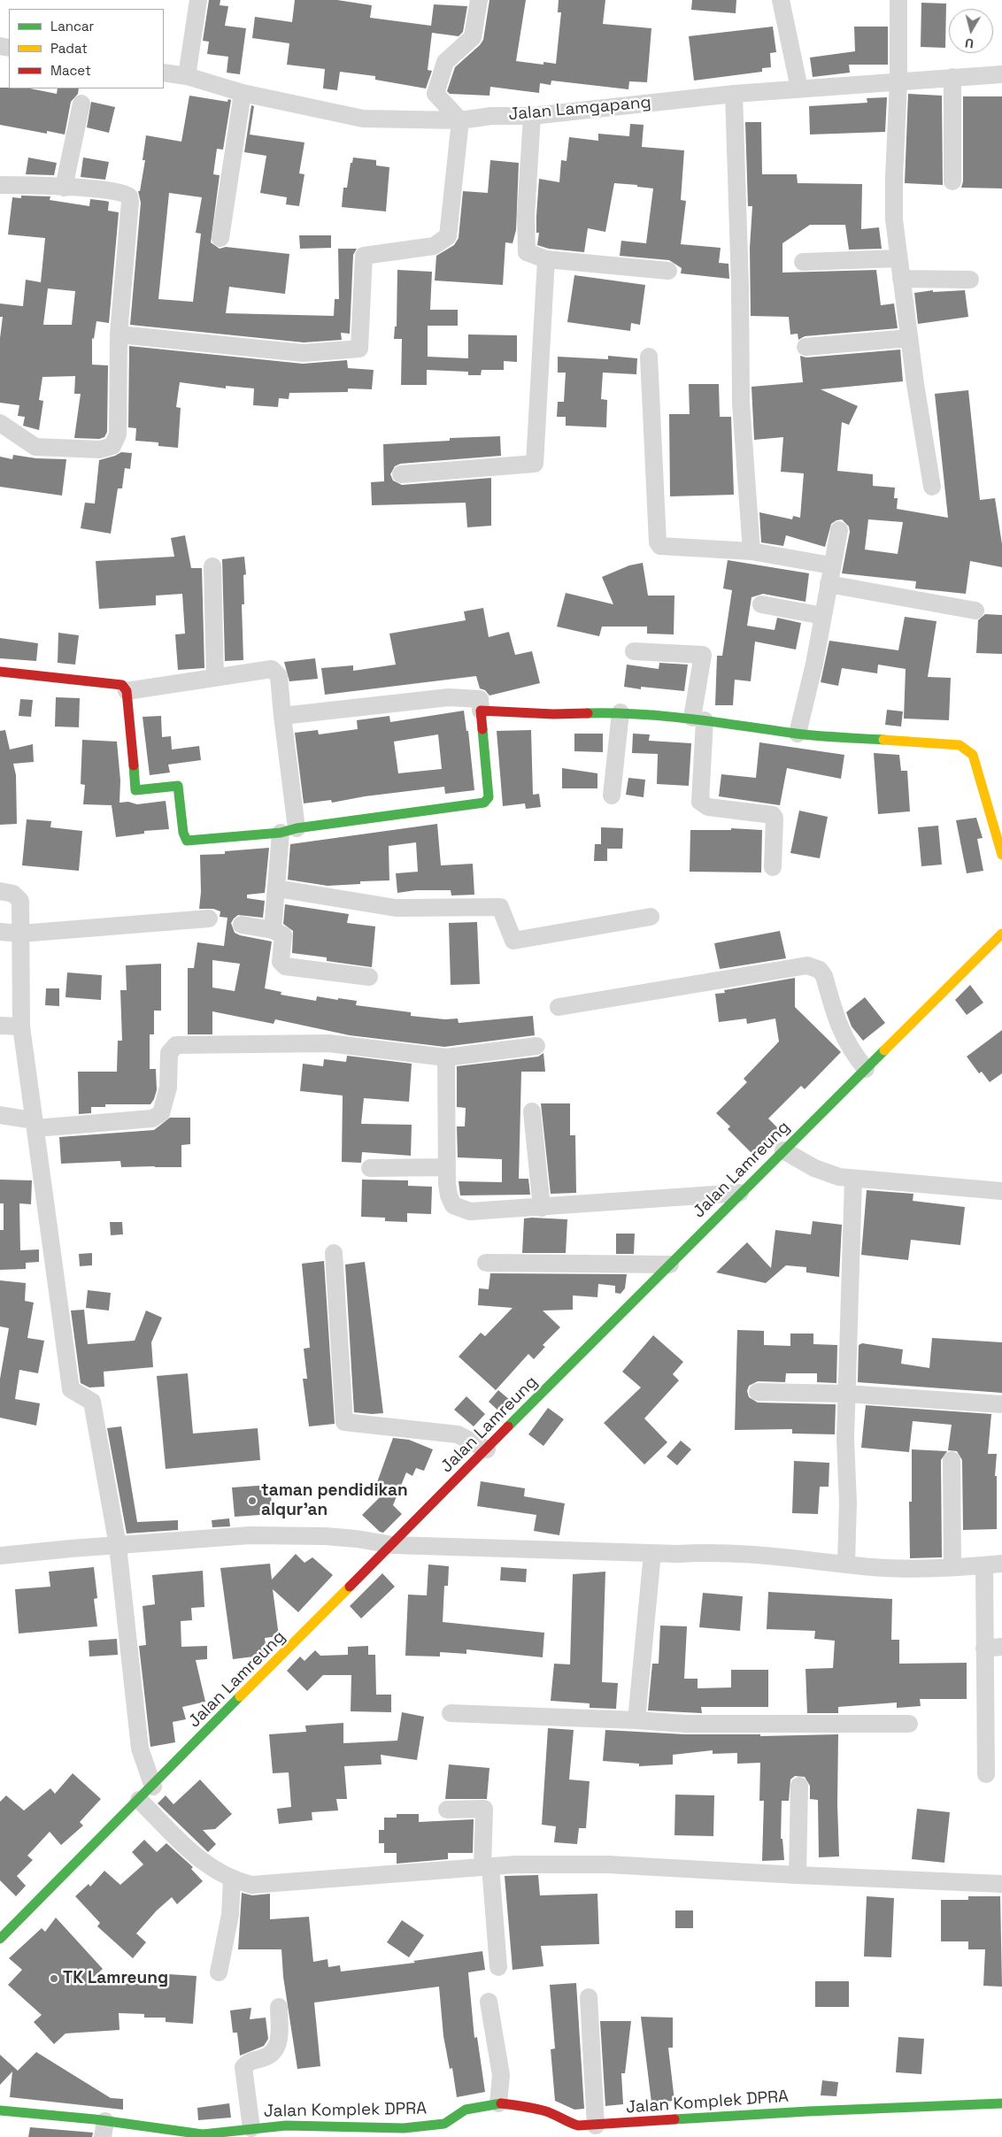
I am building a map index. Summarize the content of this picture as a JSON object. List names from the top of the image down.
{
  "streets": {
    "street": ["Jalan Lamgapang", "Jalan Lamreung", "Jalan Komplek DPRA"]
  },
  "places": ["taman pendidikan alqur'an", "TK Lamreung"],
  "legend": ["Lancar", "Padat", "Macet"],
  "north": "bottom"
}
